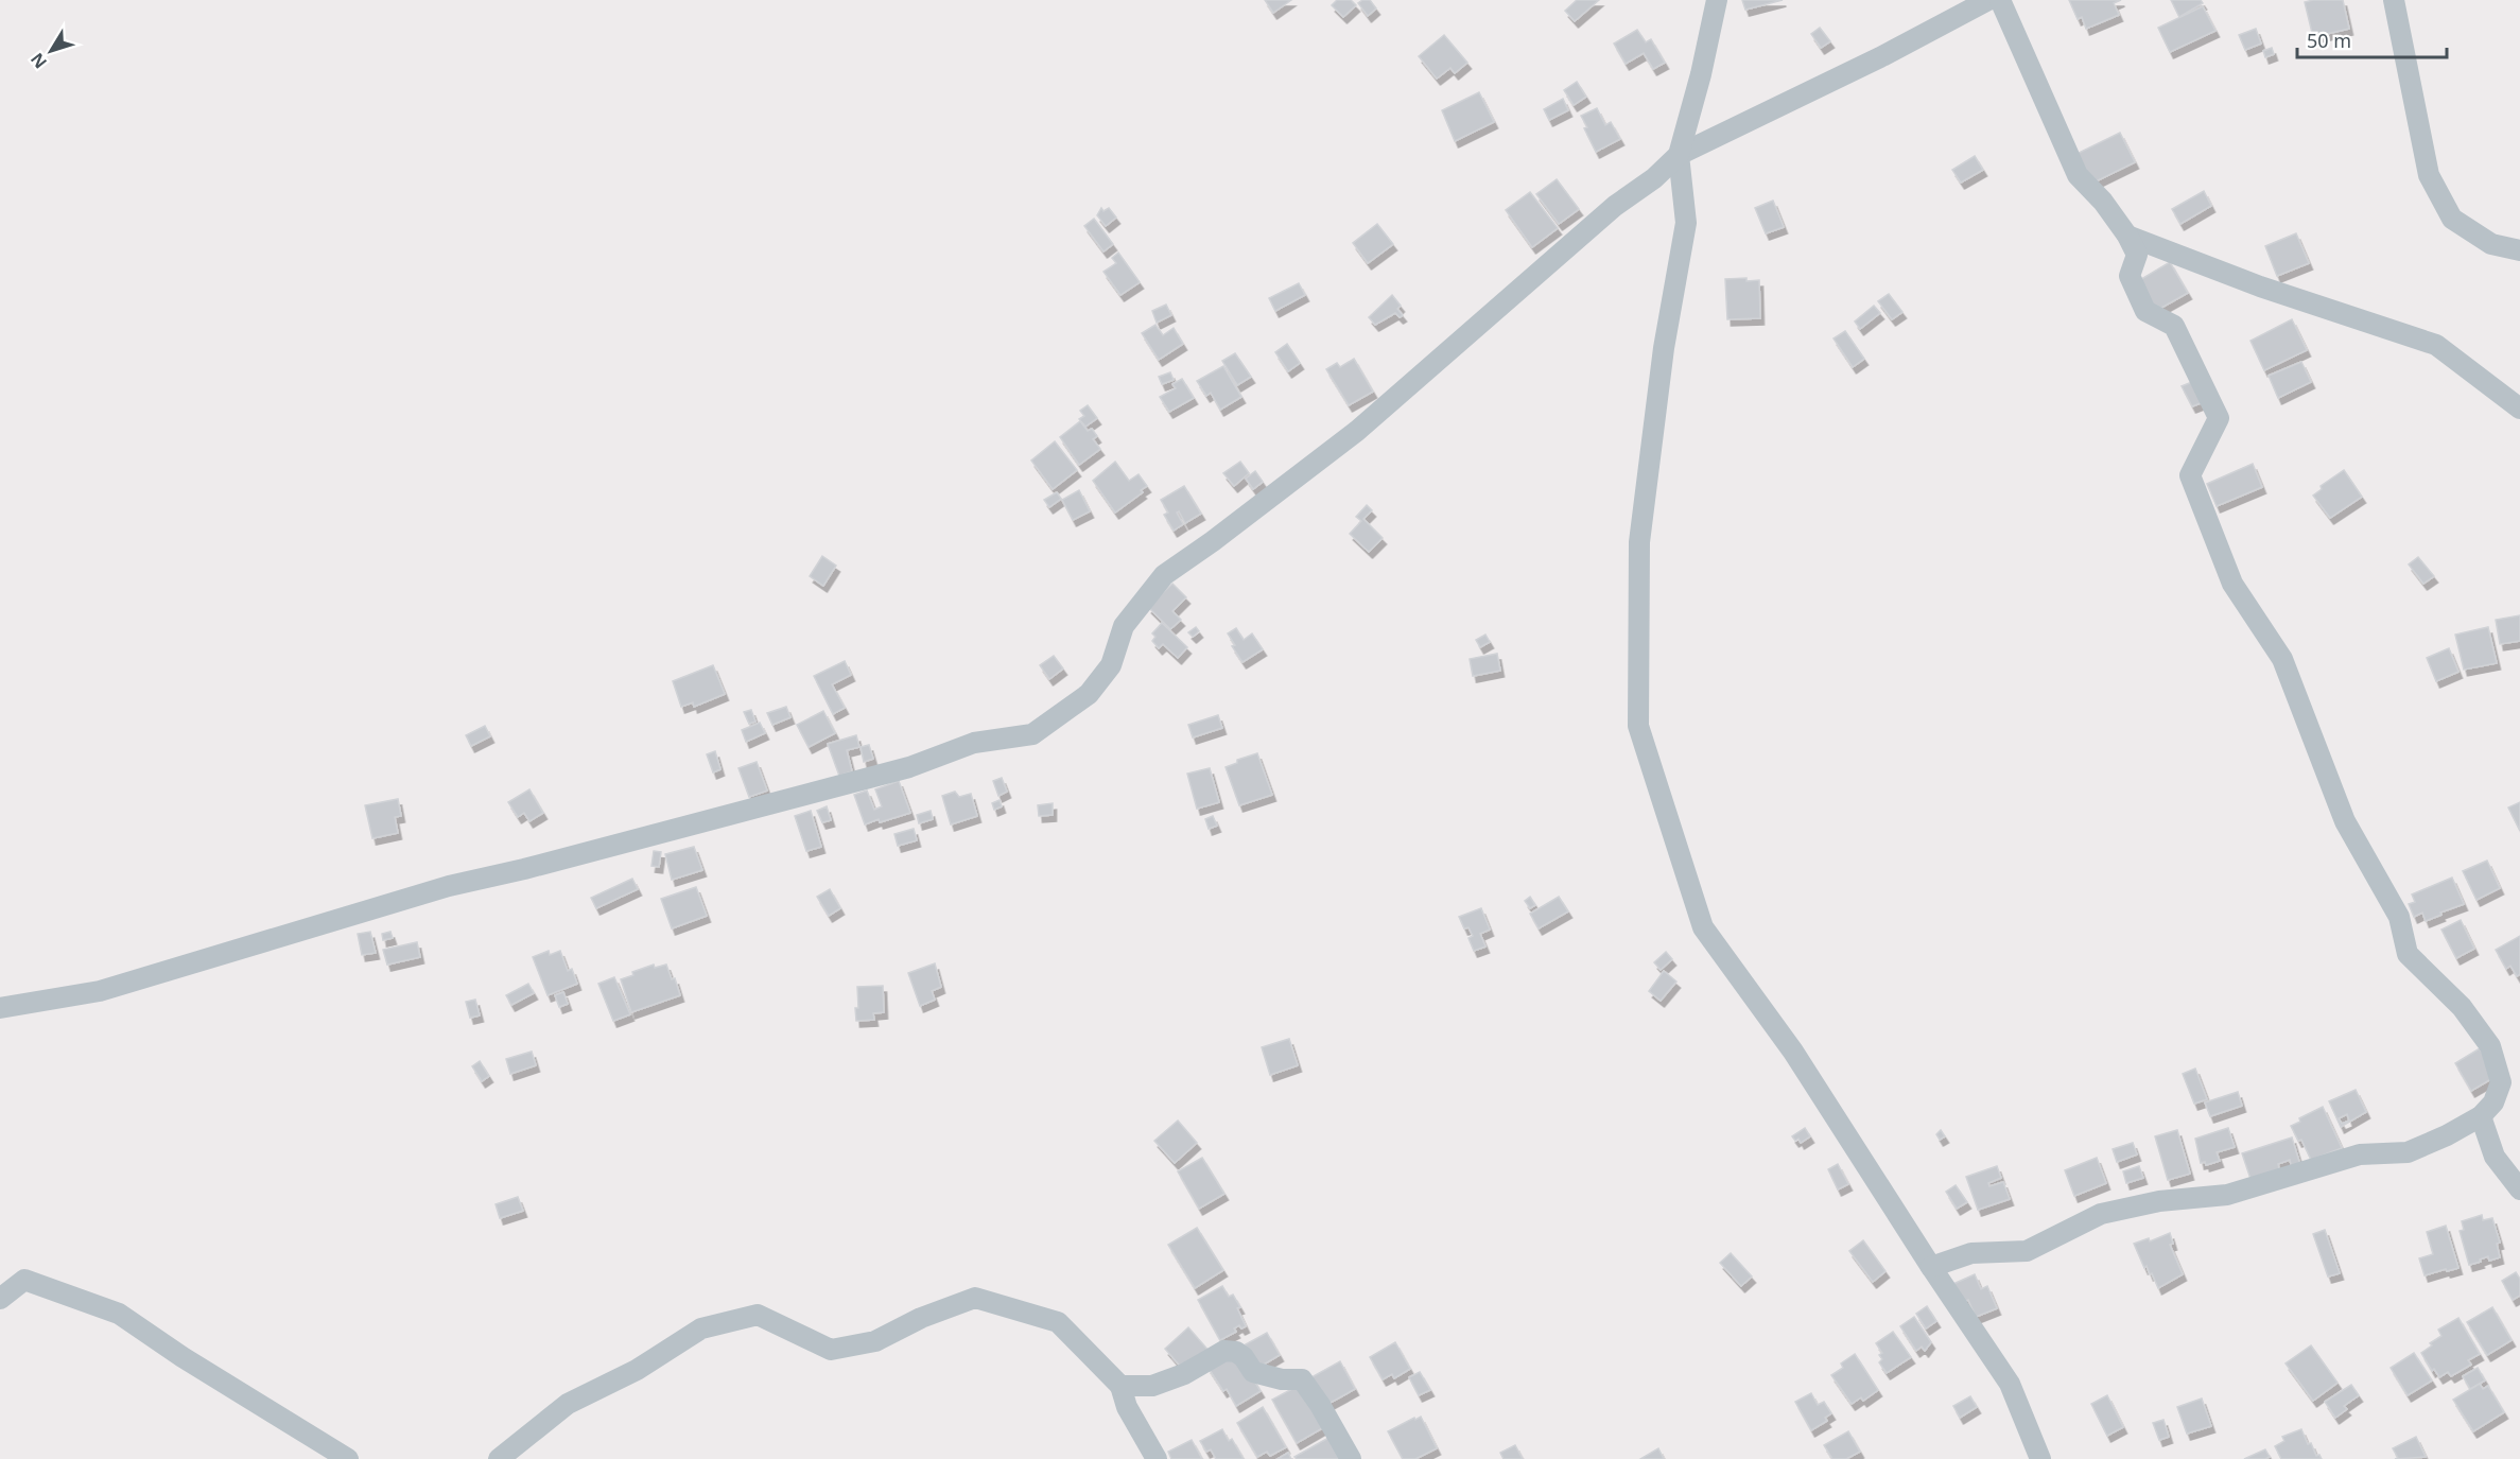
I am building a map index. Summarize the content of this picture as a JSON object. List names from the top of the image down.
{
  "scale_bar": "50 m",
  "north": "bottom left"
}
